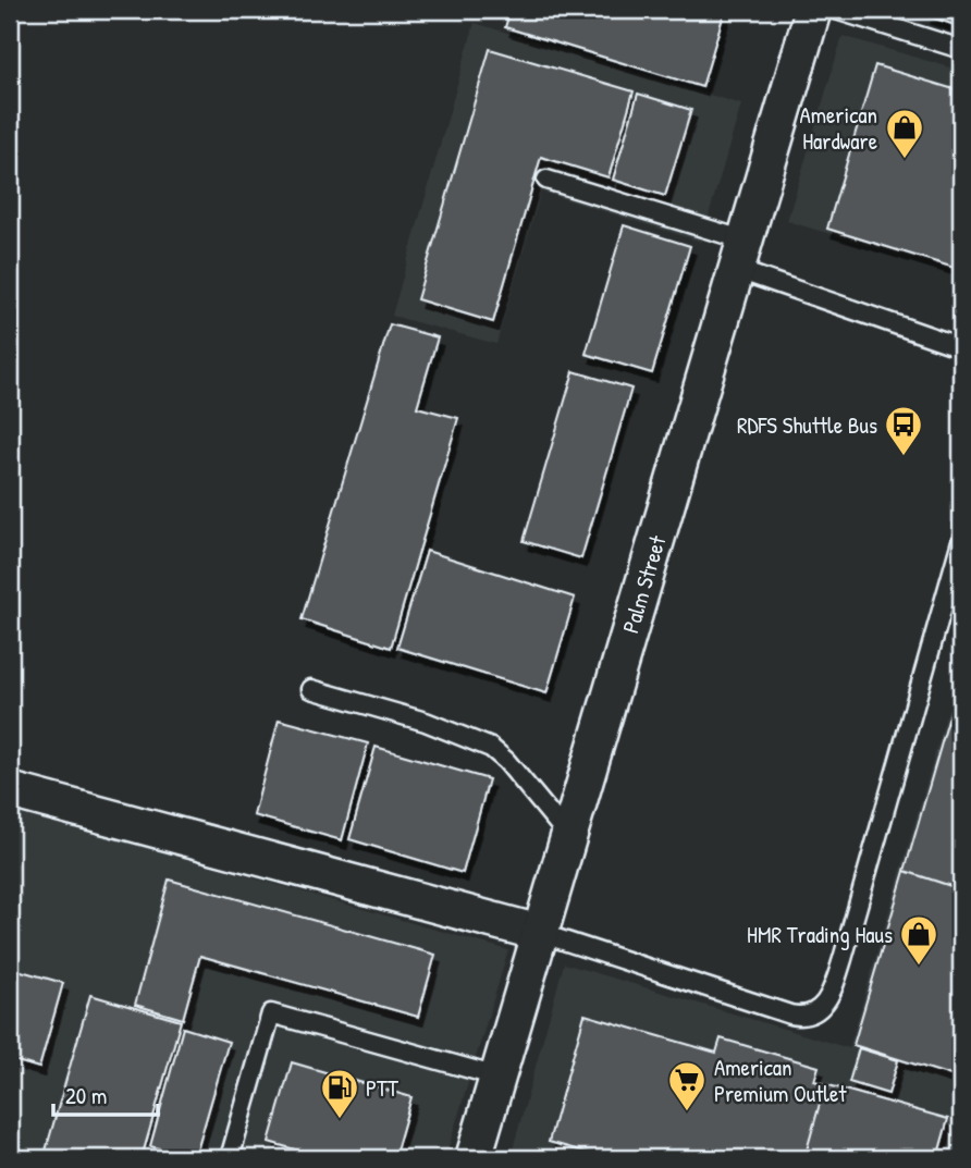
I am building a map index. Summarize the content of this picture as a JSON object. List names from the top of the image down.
{
  "streets": {
    "street": ["Palm Street"]
  },
  "places": {
    "shop": ["American Hardware", "HMR Trading Haus"],
    "bus stop": ["RDFS Shuttle Bus"],
    "supermarket": ["American Premium Outlet"],
    "fuel station": ["PTT"]
  },
  "scale_bar": "20 m"
}
